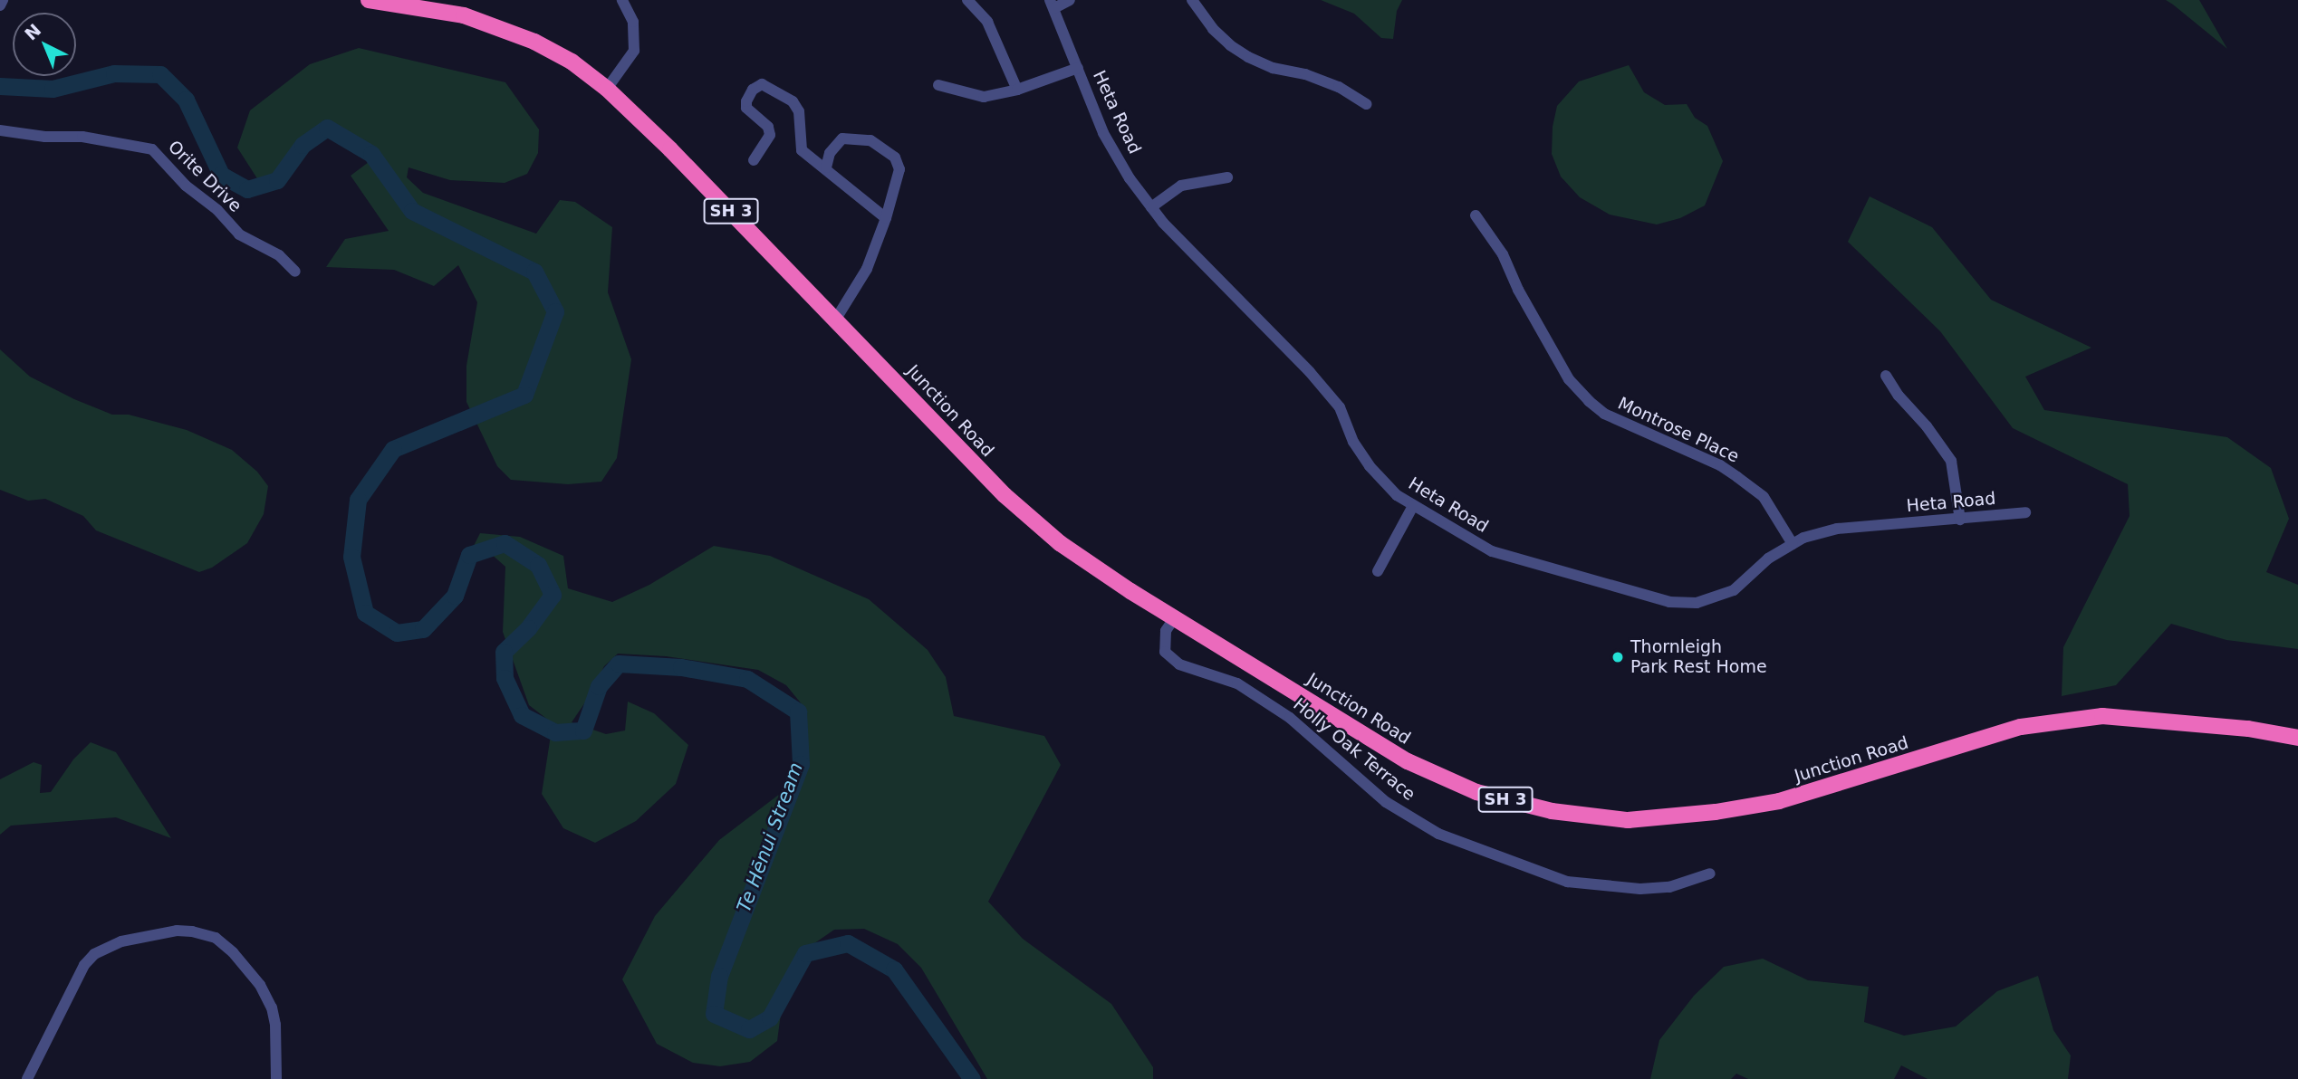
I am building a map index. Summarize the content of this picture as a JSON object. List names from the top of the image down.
{
  "streets": {
    "highway": ["SH 3", "Junction Road"],
    "street": [
      "Heta Road",
      "Orite Drive",
      "Montrose Place",
      "Holly Oak Terrace"
    ]
  },
  "crossings": [
    ["Heta Road", "Montrose Place"],
    ["SH 3", "Junction Road"],
    ["Junction Road", "Holly Oak Terrace"]
  ],
  "water": ["Te Hēnui Stream"],
  "places": ["Thornleigh Park Rest Home"],
  "north": "top left"
}
